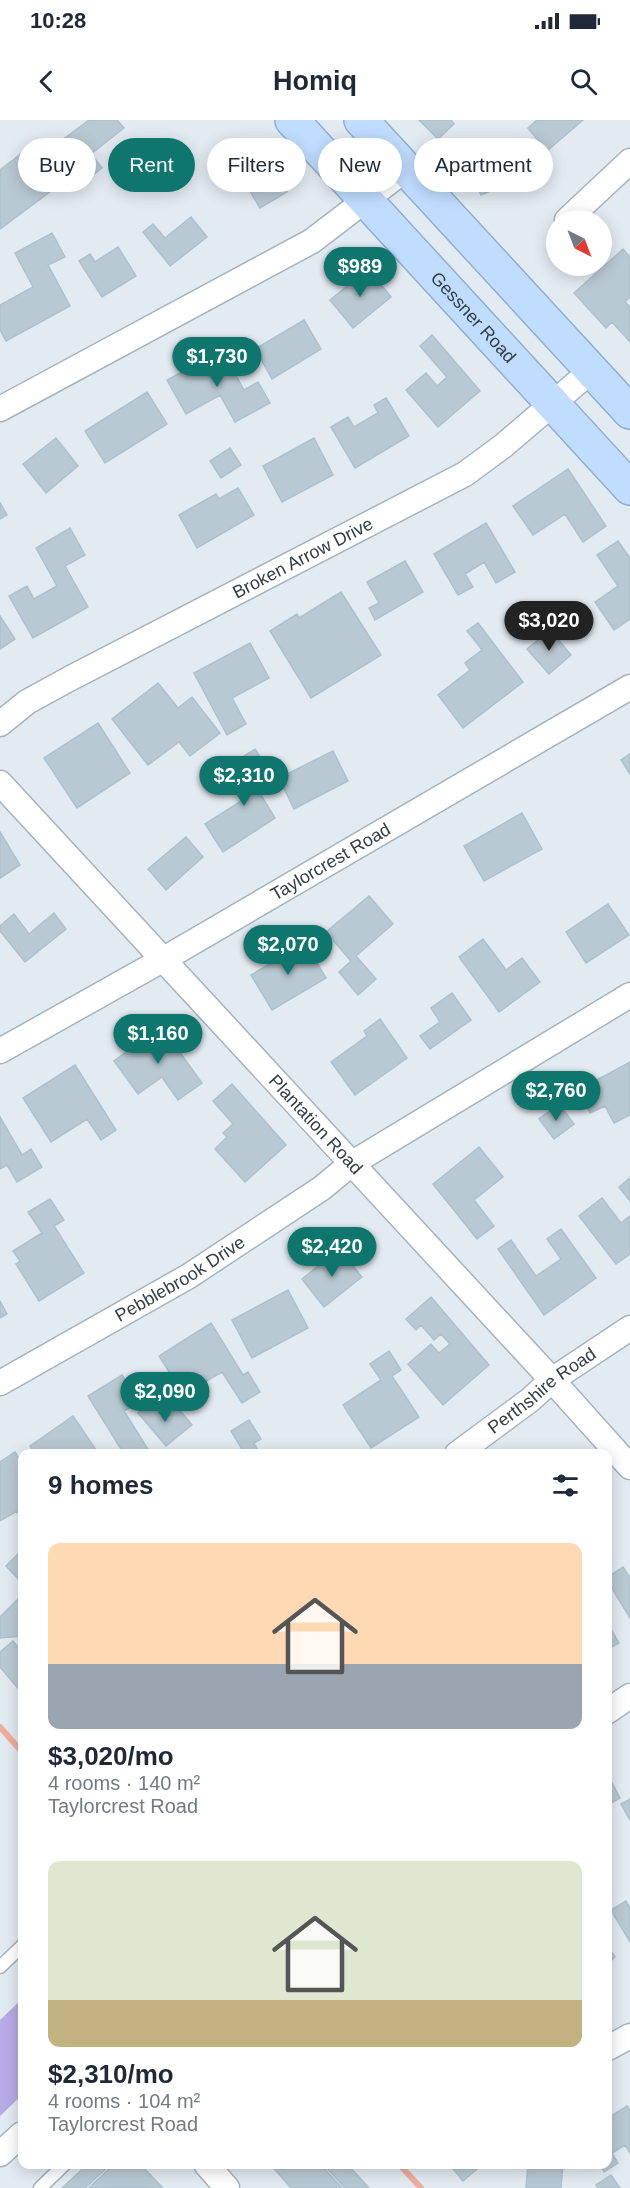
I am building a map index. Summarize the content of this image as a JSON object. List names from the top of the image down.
{
  "streets": {
    "main road": ["Gessner Road"],
    "street": [
      "Broken Arrow Drive",
      "Taylorcrest Road",
      "Plantation Road",
      "Pebblebrook Drive",
      "Perthshire Road"
    ]
  },
  "crossings": [
    ["Gessner Road", "Broken Arrow Drive"],
    ["Taylorcrest Road", "Plantation Road"],
    ["Plantation Road", "Pebblebrook Drive"],
    ["Plantation Road", "Perthshire Road"]
  ],
  "north": "bottom right",
  "page": {
    "status": "10:28",
    "header": "Homiq",
    "chip": [
      "Buy",
      "Rent",
      "Filters",
      "New",
      "Apartment"
    ],
    "price": [
      "$989",
      "$1,730",
      "$3,020",
      "$2,310",
      "$2,070",
      "$1,160",
      "$2,760",
      "$2,420",
      "$2,090"
    ],
    "heading": "9 homes",
    "list": [
      {
        "name": "$3,020/mo",
        "note": "4 rooms · 140 m² · Taylorcrest Road"
      },
      {
        "name": "$2,310/mo",
        "note": "4 rooms · 104 m² · Taylorcrest Road"
      }
    ]
  }
}
